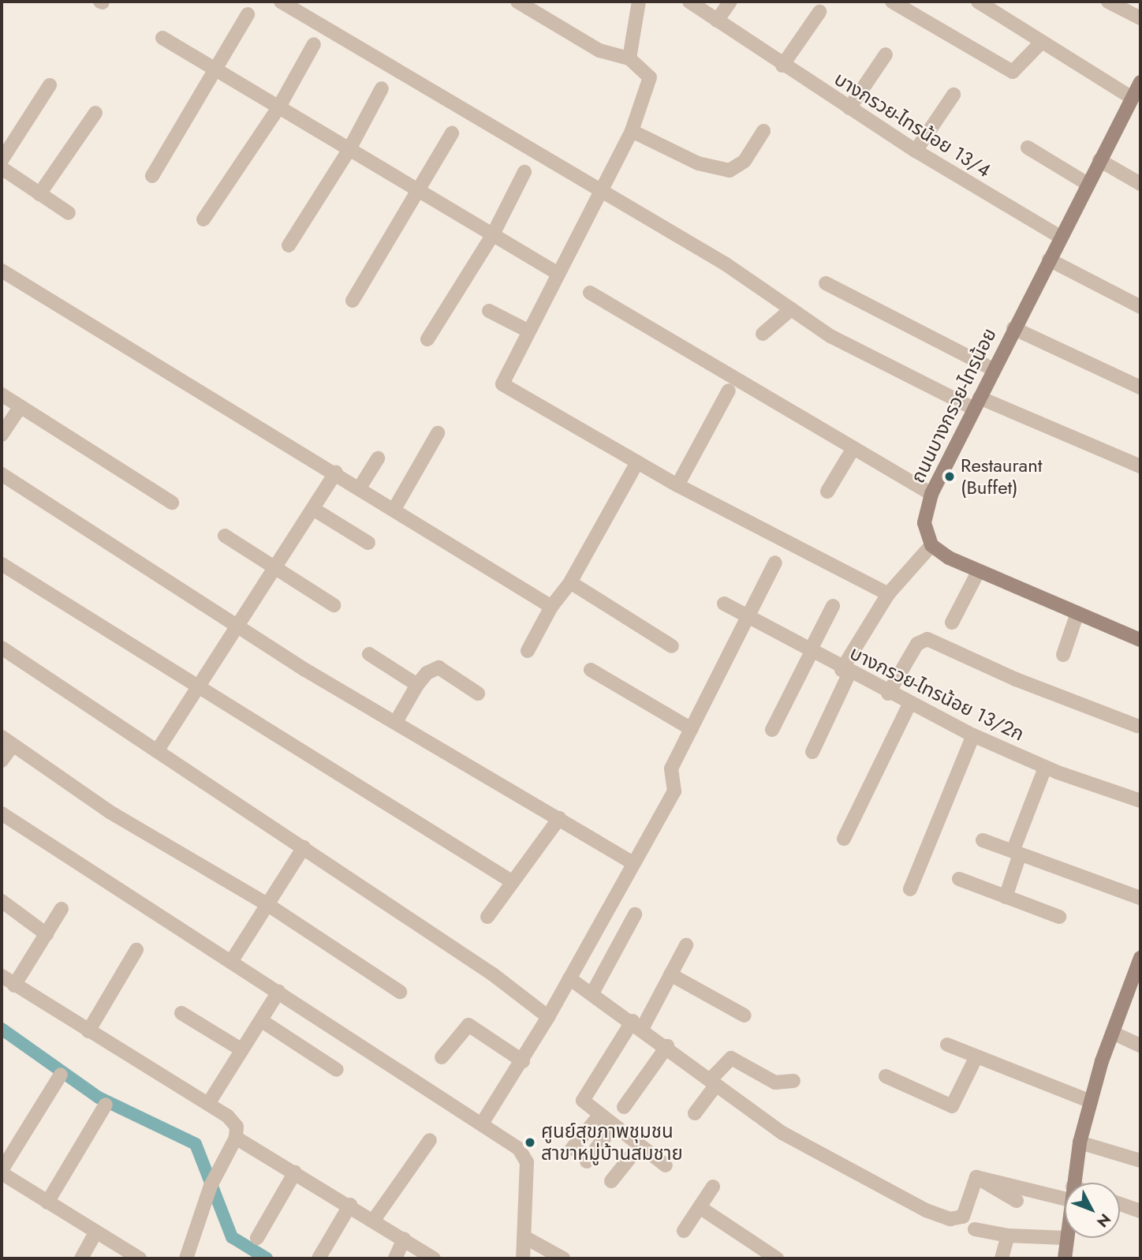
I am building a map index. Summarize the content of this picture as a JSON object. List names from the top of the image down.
{
  "streets": {
    "main road": ["ถนนบางกรวย-ไทรน้อย"],
    "street": ["บางกรวย-ไทรน้อย 13/4", "บางกรวย-ไทรน้อย 13/2ก"]
  },
  "crossings": [
    ["บางกรวย-ไทรน้อย 13/4", "ถนนบางกรวย-ไทรน้อย"]
  ],
  "places": ["Restaurant (Buffet)", "ศูนย์สุขภาพชุมชน สาขาหมู่บ้านสมชาย"],
  "north": "bottom right"
}
